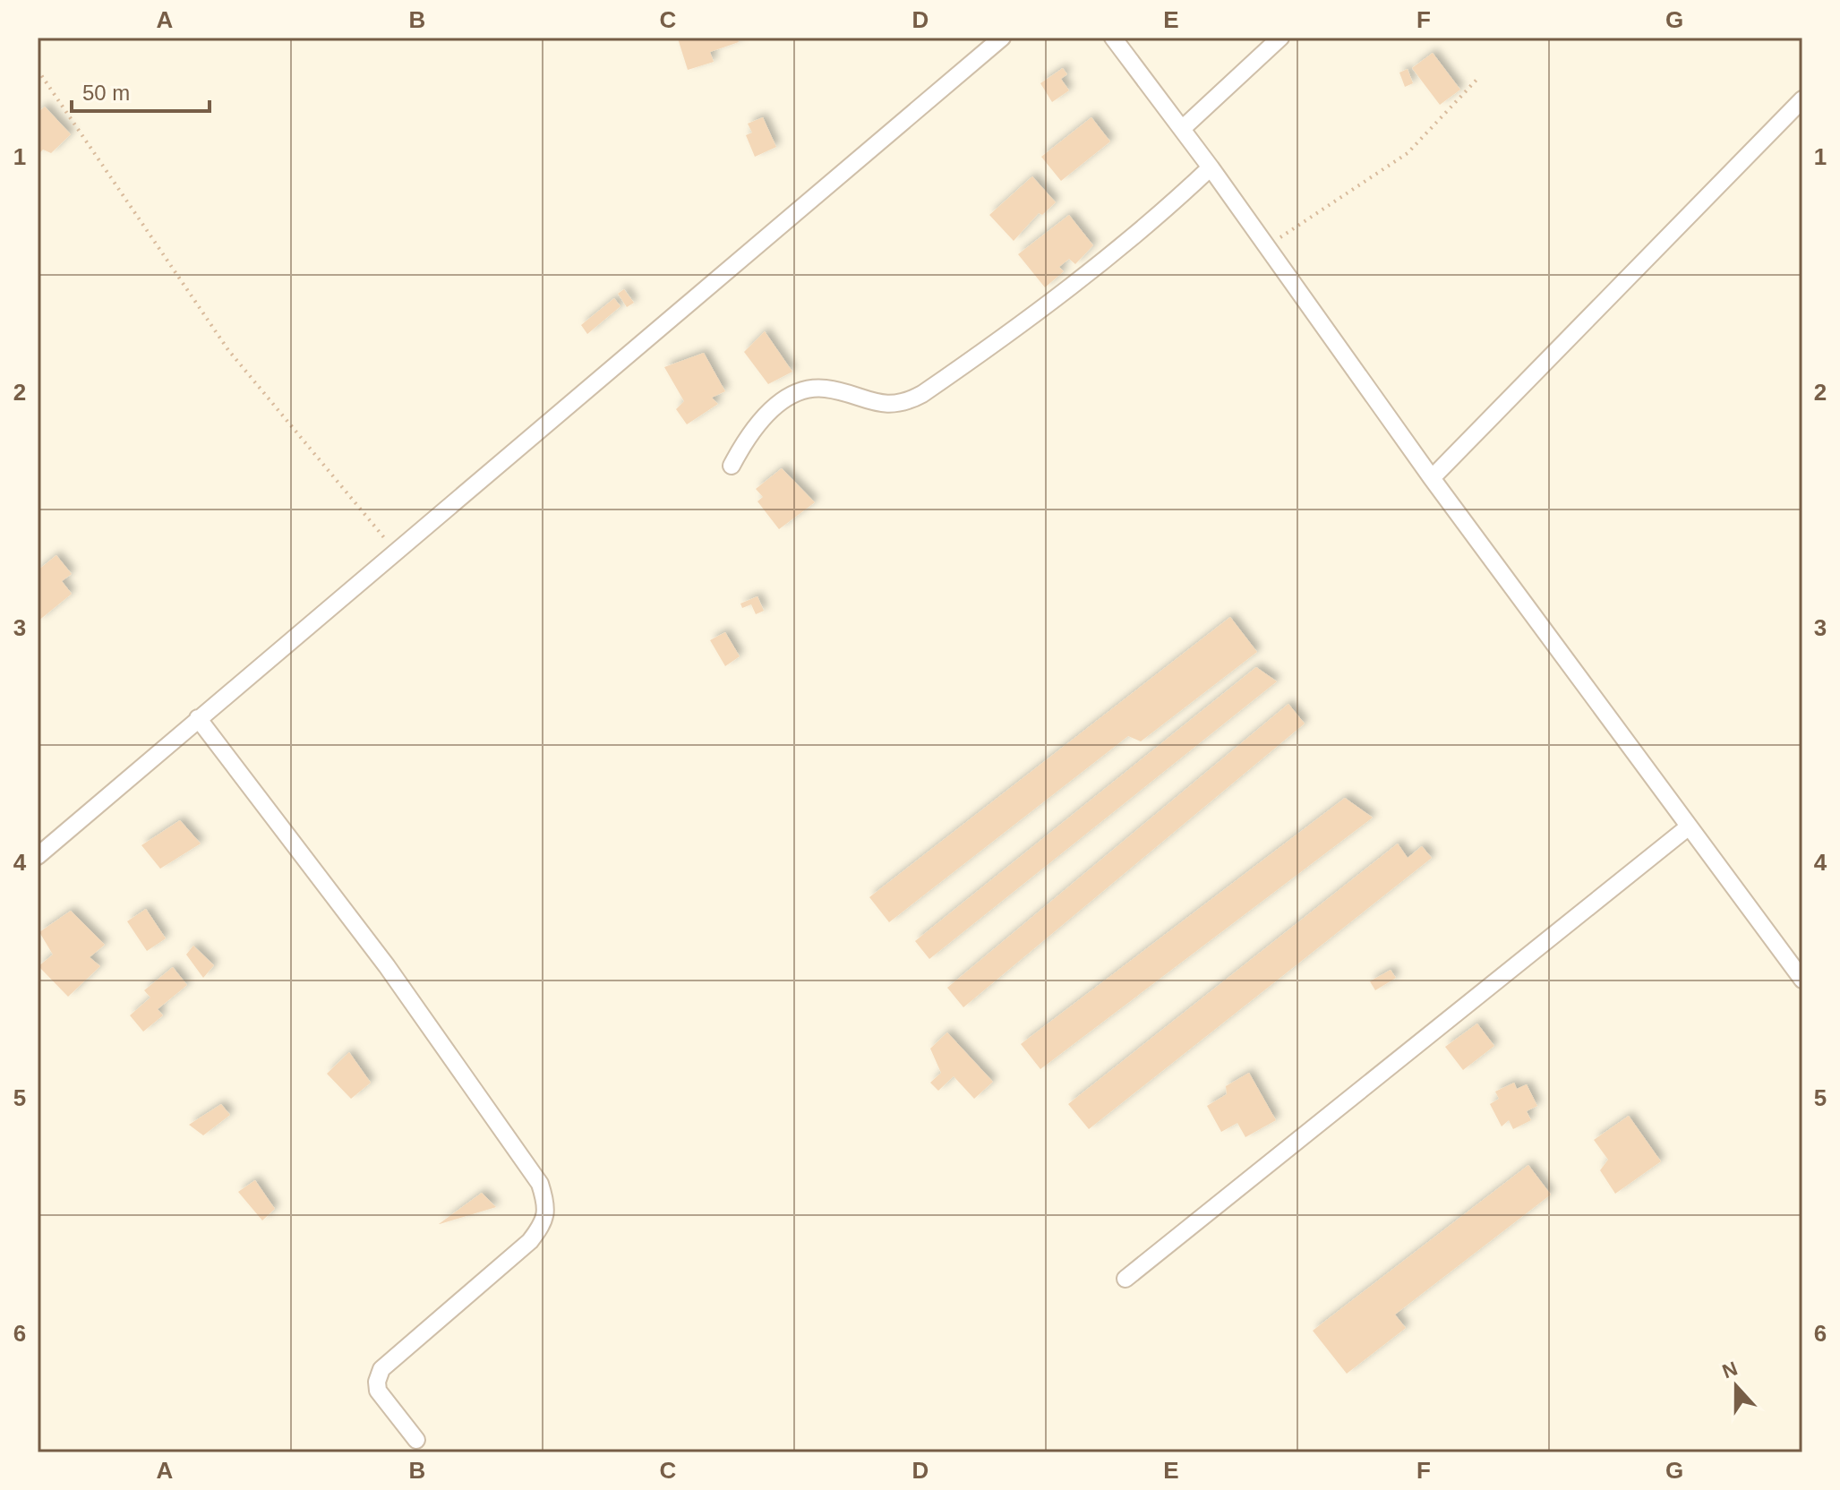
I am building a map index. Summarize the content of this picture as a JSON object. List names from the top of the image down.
{
  "scale_bar": "50 m",
  "north": "top",
  "grid": {
    "columns": [
      "A",
      "B",
      "C",
      "D",
      "E",
      "F",
      "G"
    ],
    "rows": [
      "1",
      "2",
      "3",
      "4",
      "5",
      "6"
    ]
  }
}
